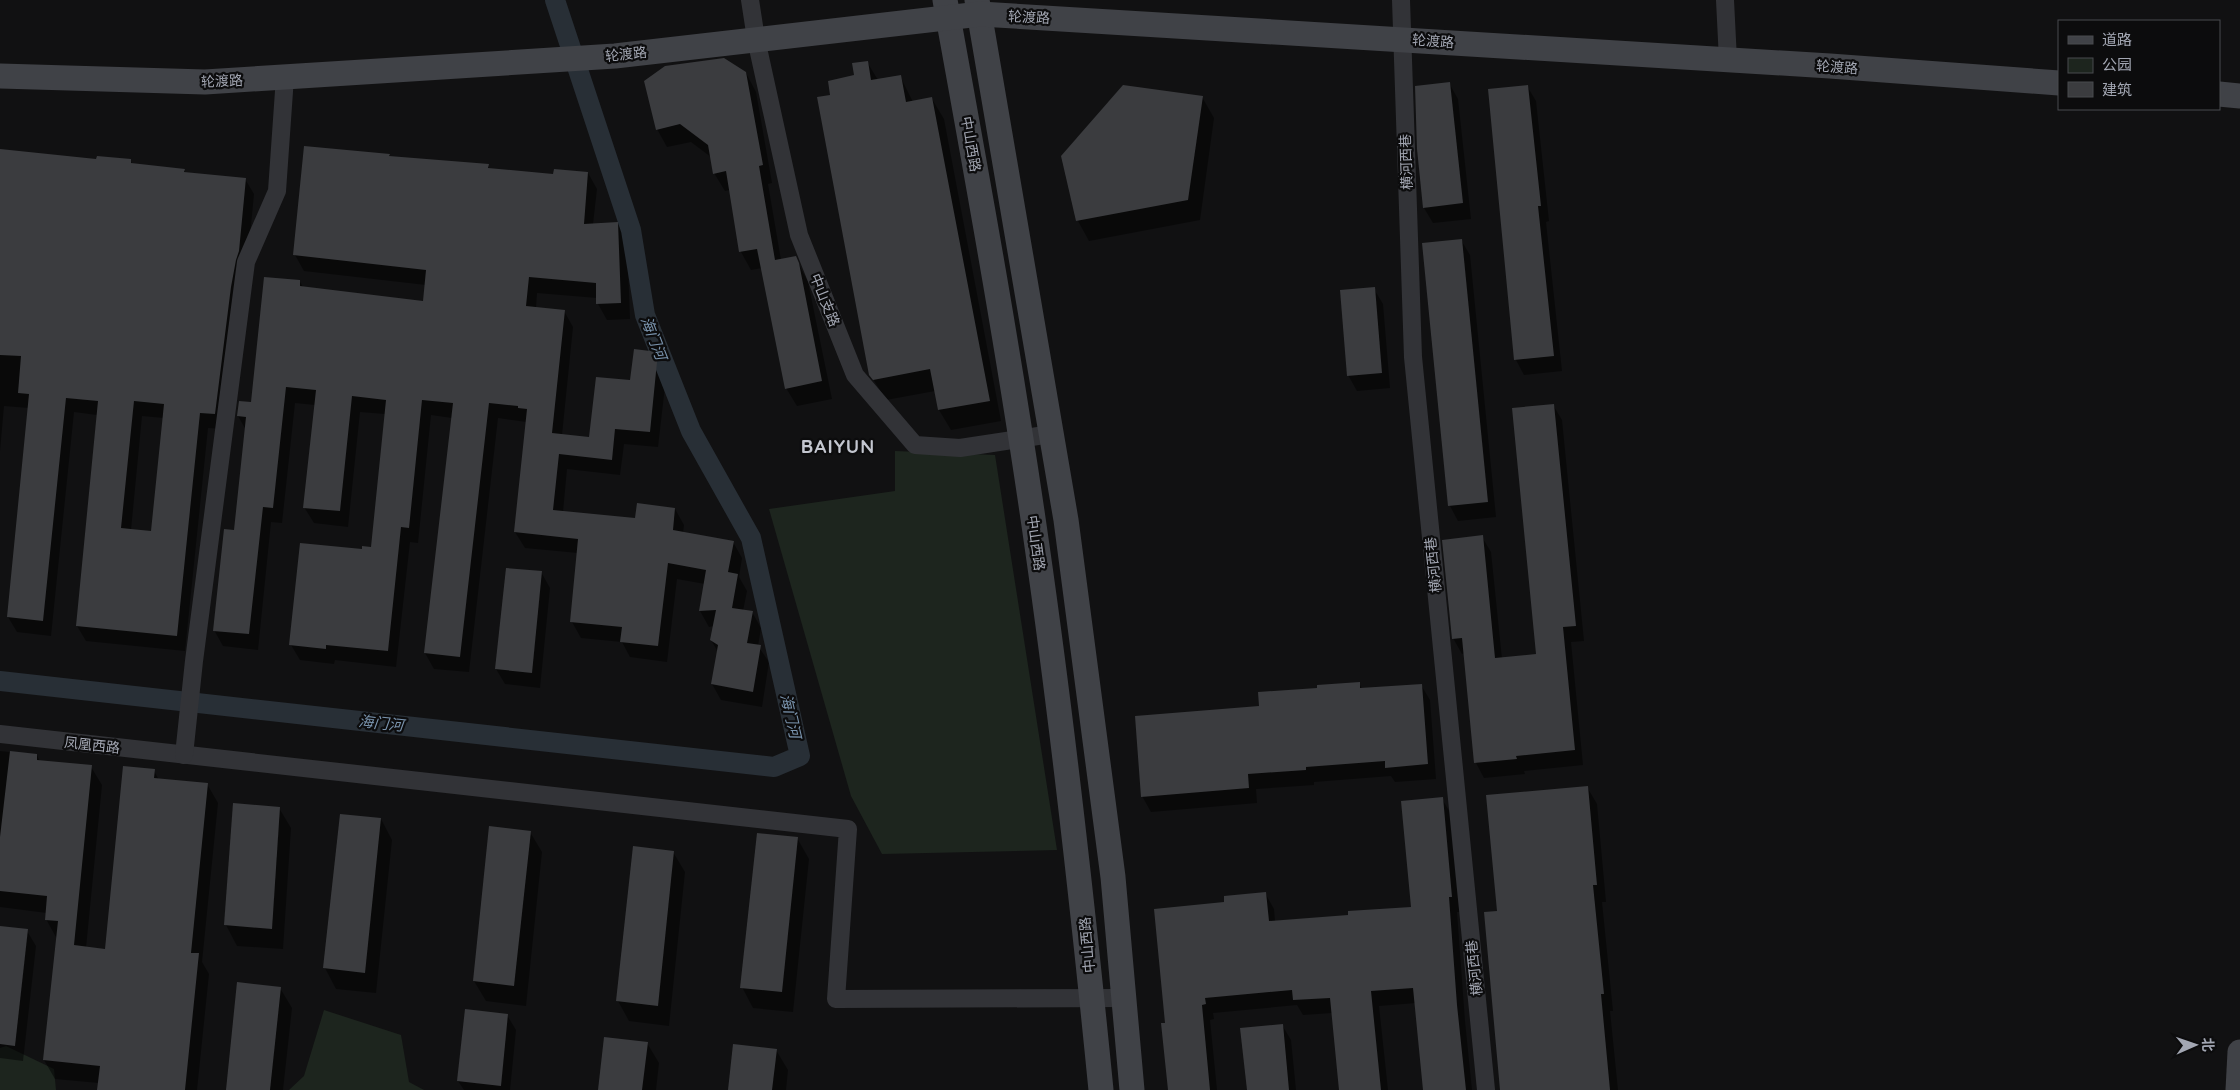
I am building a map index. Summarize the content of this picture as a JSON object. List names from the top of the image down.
{
  "streets": {
    "main road": ["轮渡路", "中山西路"],
    "street": ["横河西巷", "中山支路", "凤凰西路"]
  },
  "crossings": [
    ["轮渡路", "中山西路"],
    ["轮渡路", "横河西巷"],
    ["轮渡路", "中山支路"],
    ["中山西路", "中山支路"],
    ["中山西路", "凤凰西路"]
  ],
  "districts": ["BAIYUN"],
  "water": ["海门河"],
  "legend": ["道路", "公园", "建筑"],
  "north": "right"
}
